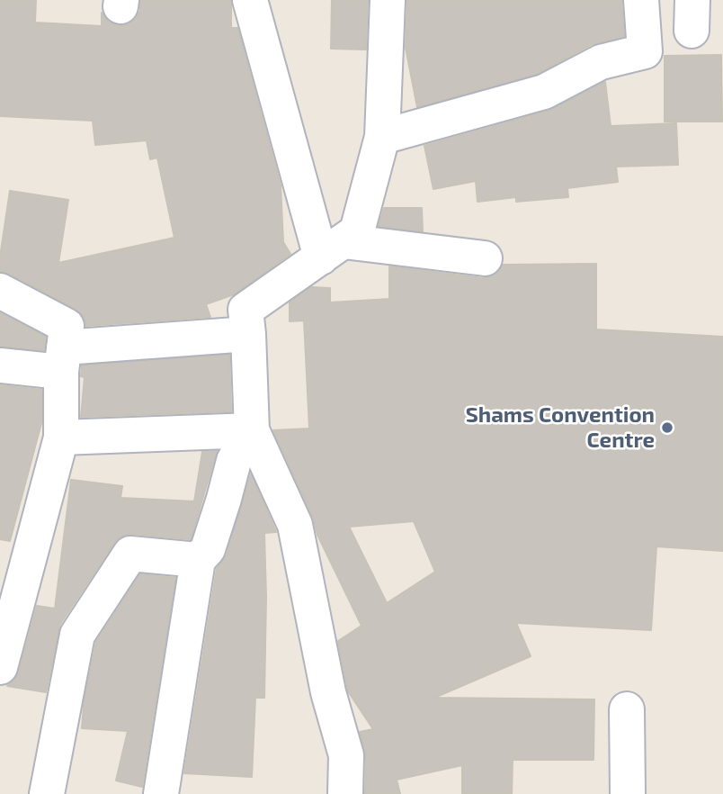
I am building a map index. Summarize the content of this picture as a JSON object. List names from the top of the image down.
{
  "places": ["Shams Convention Centre"]
}
